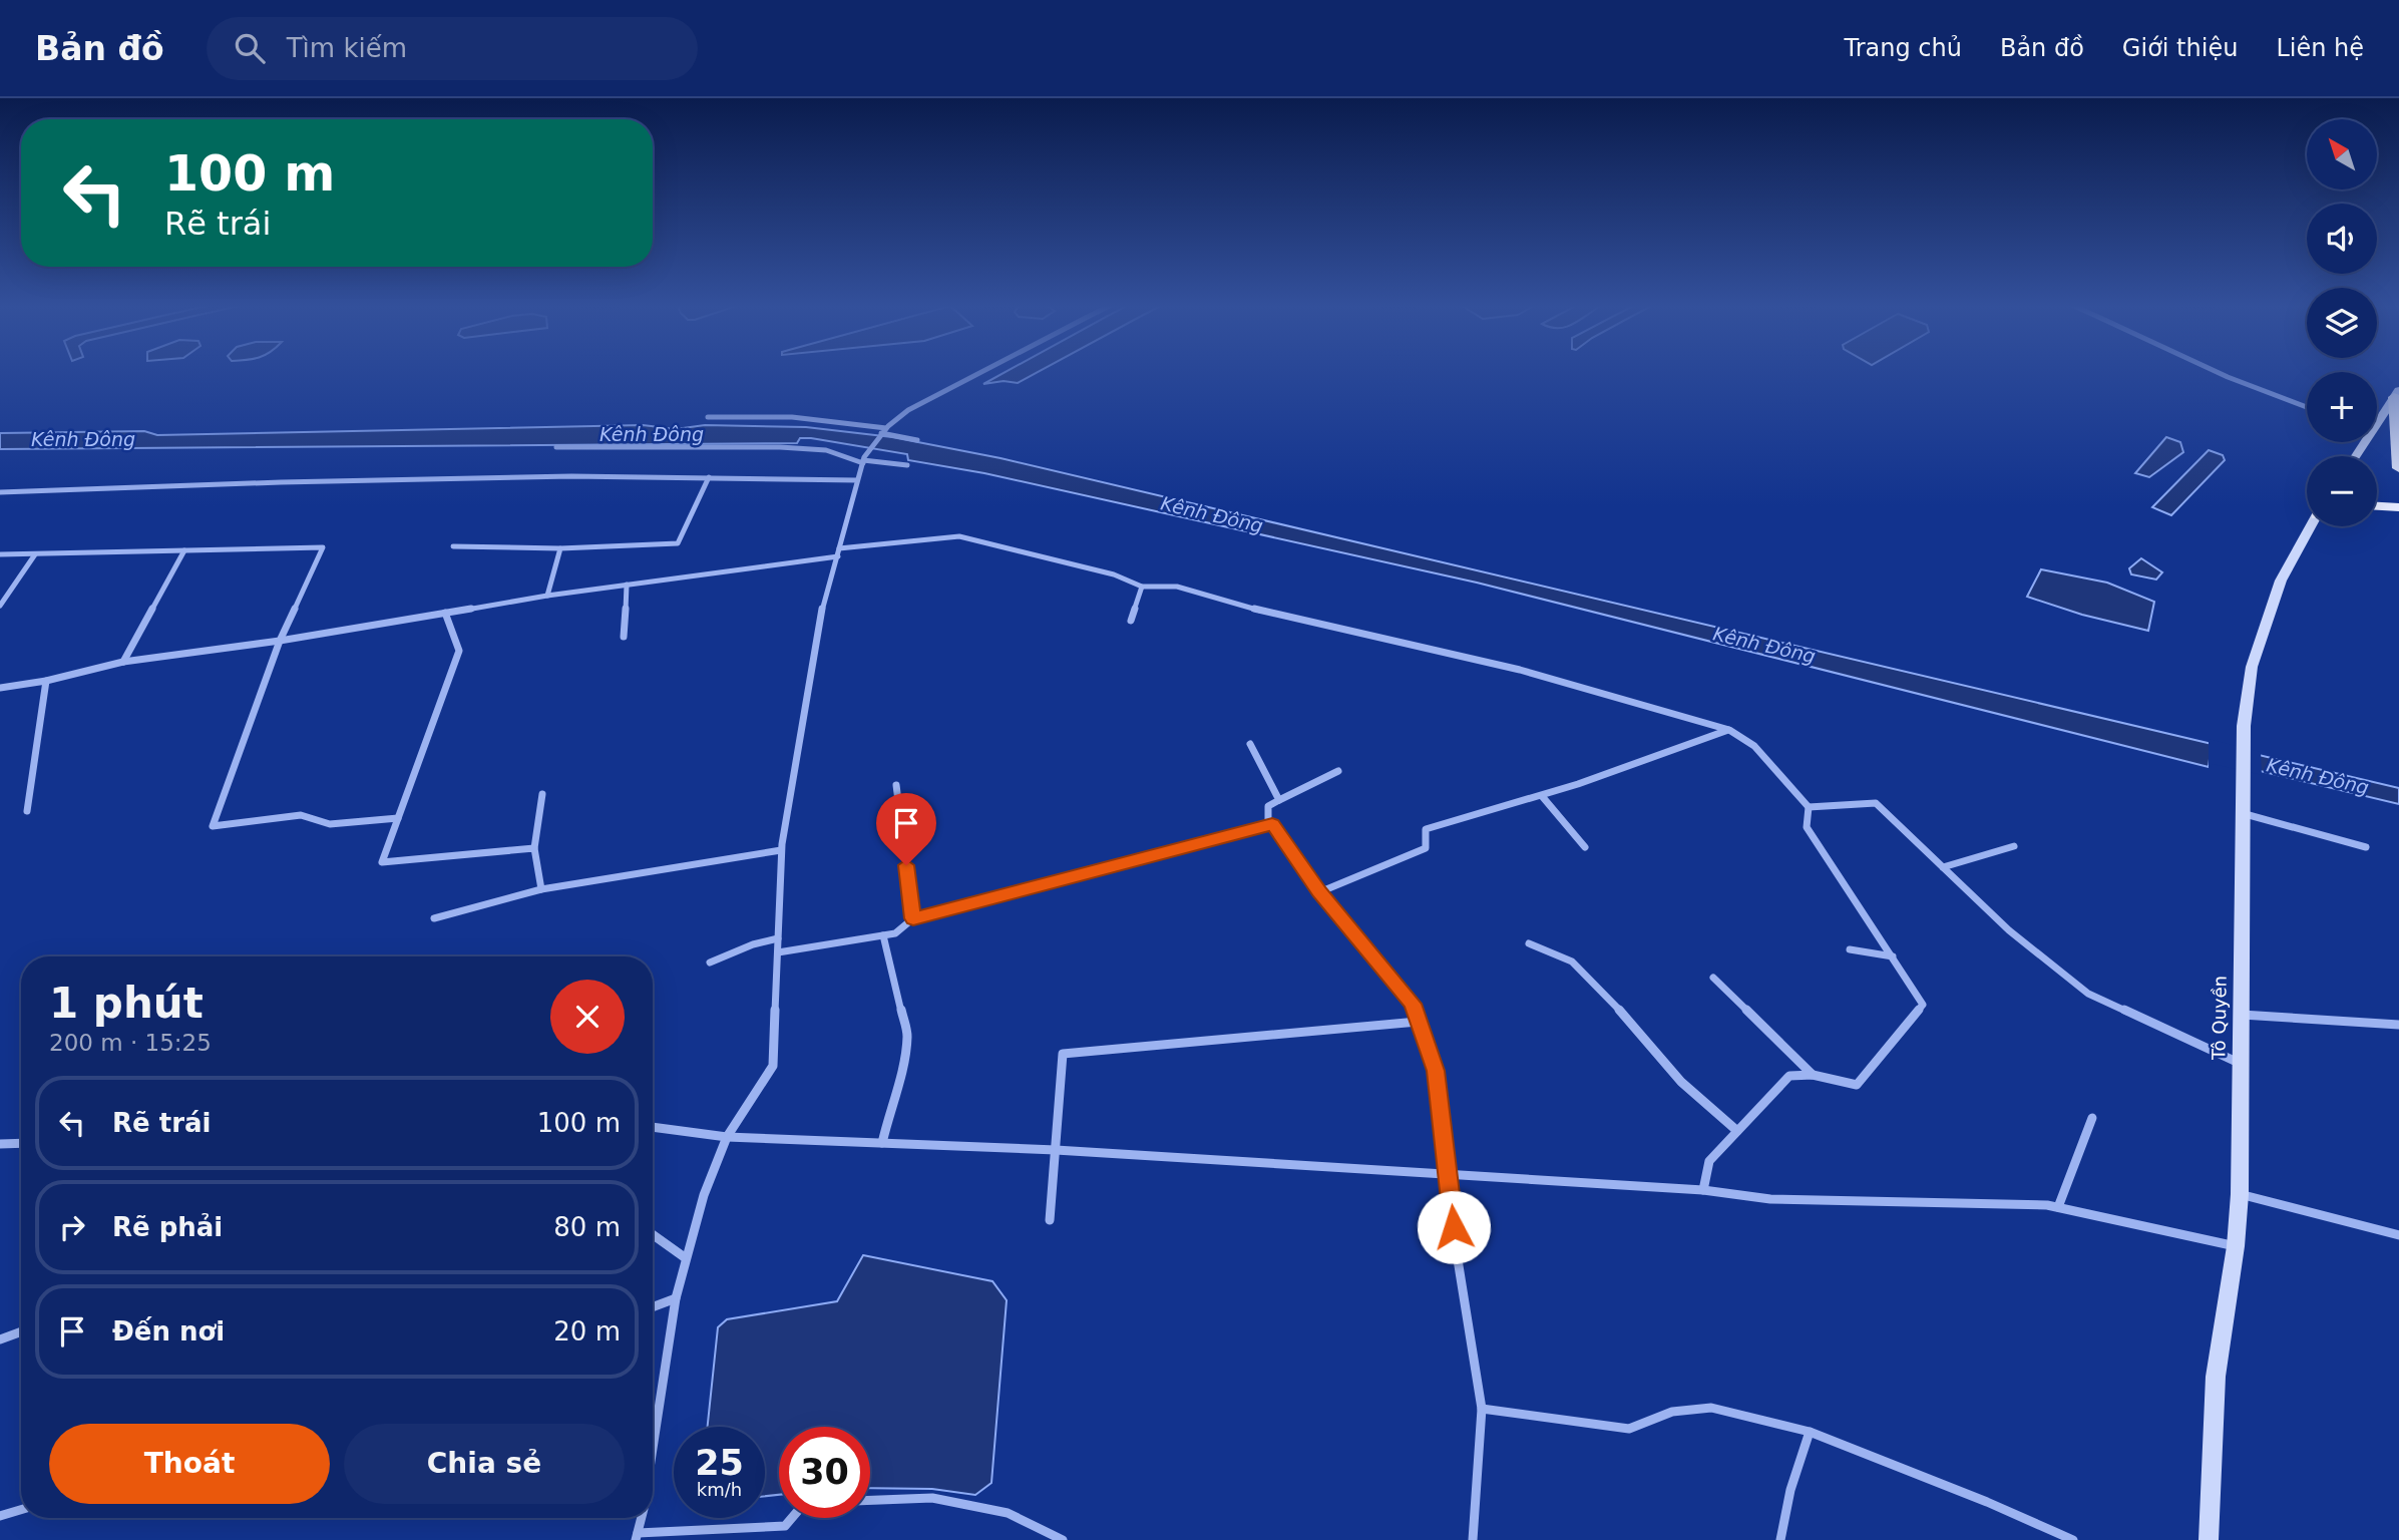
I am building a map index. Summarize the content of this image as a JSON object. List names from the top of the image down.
{
  "streets": {
    "main road": ["Tô Quyền"]
  },
  "water": ["Kênh Đông"],
  "north": "top left",
  "page": {
    "header": "Bản đồ",
    "search": "Tìm kiếm",
    "nav": [
      "Trang chủ",
      "Bản đồ",
      "Giới thiệu",
      "Liên hệ"
    ],
    "map_buttons": ["+", "−"],
    "turn": ["100 m", "Rẽ trái"],
    "heading": ["1 phút", "200 m · 15:25"],
    "list": [
      {
        "name": "Rẽ trái",
        "value": "100 m"
      },
      {
        "name": "Rẽ phải",
        "value": "80 m"
      },
      {
        "name": "Đến nơi",
        "value": "20 m"
      }
    ],
    "buttons": ["Thoát", "Chia sẻ"],
    "speed": "25 km/h",
    "limit": "30"
  }
}
